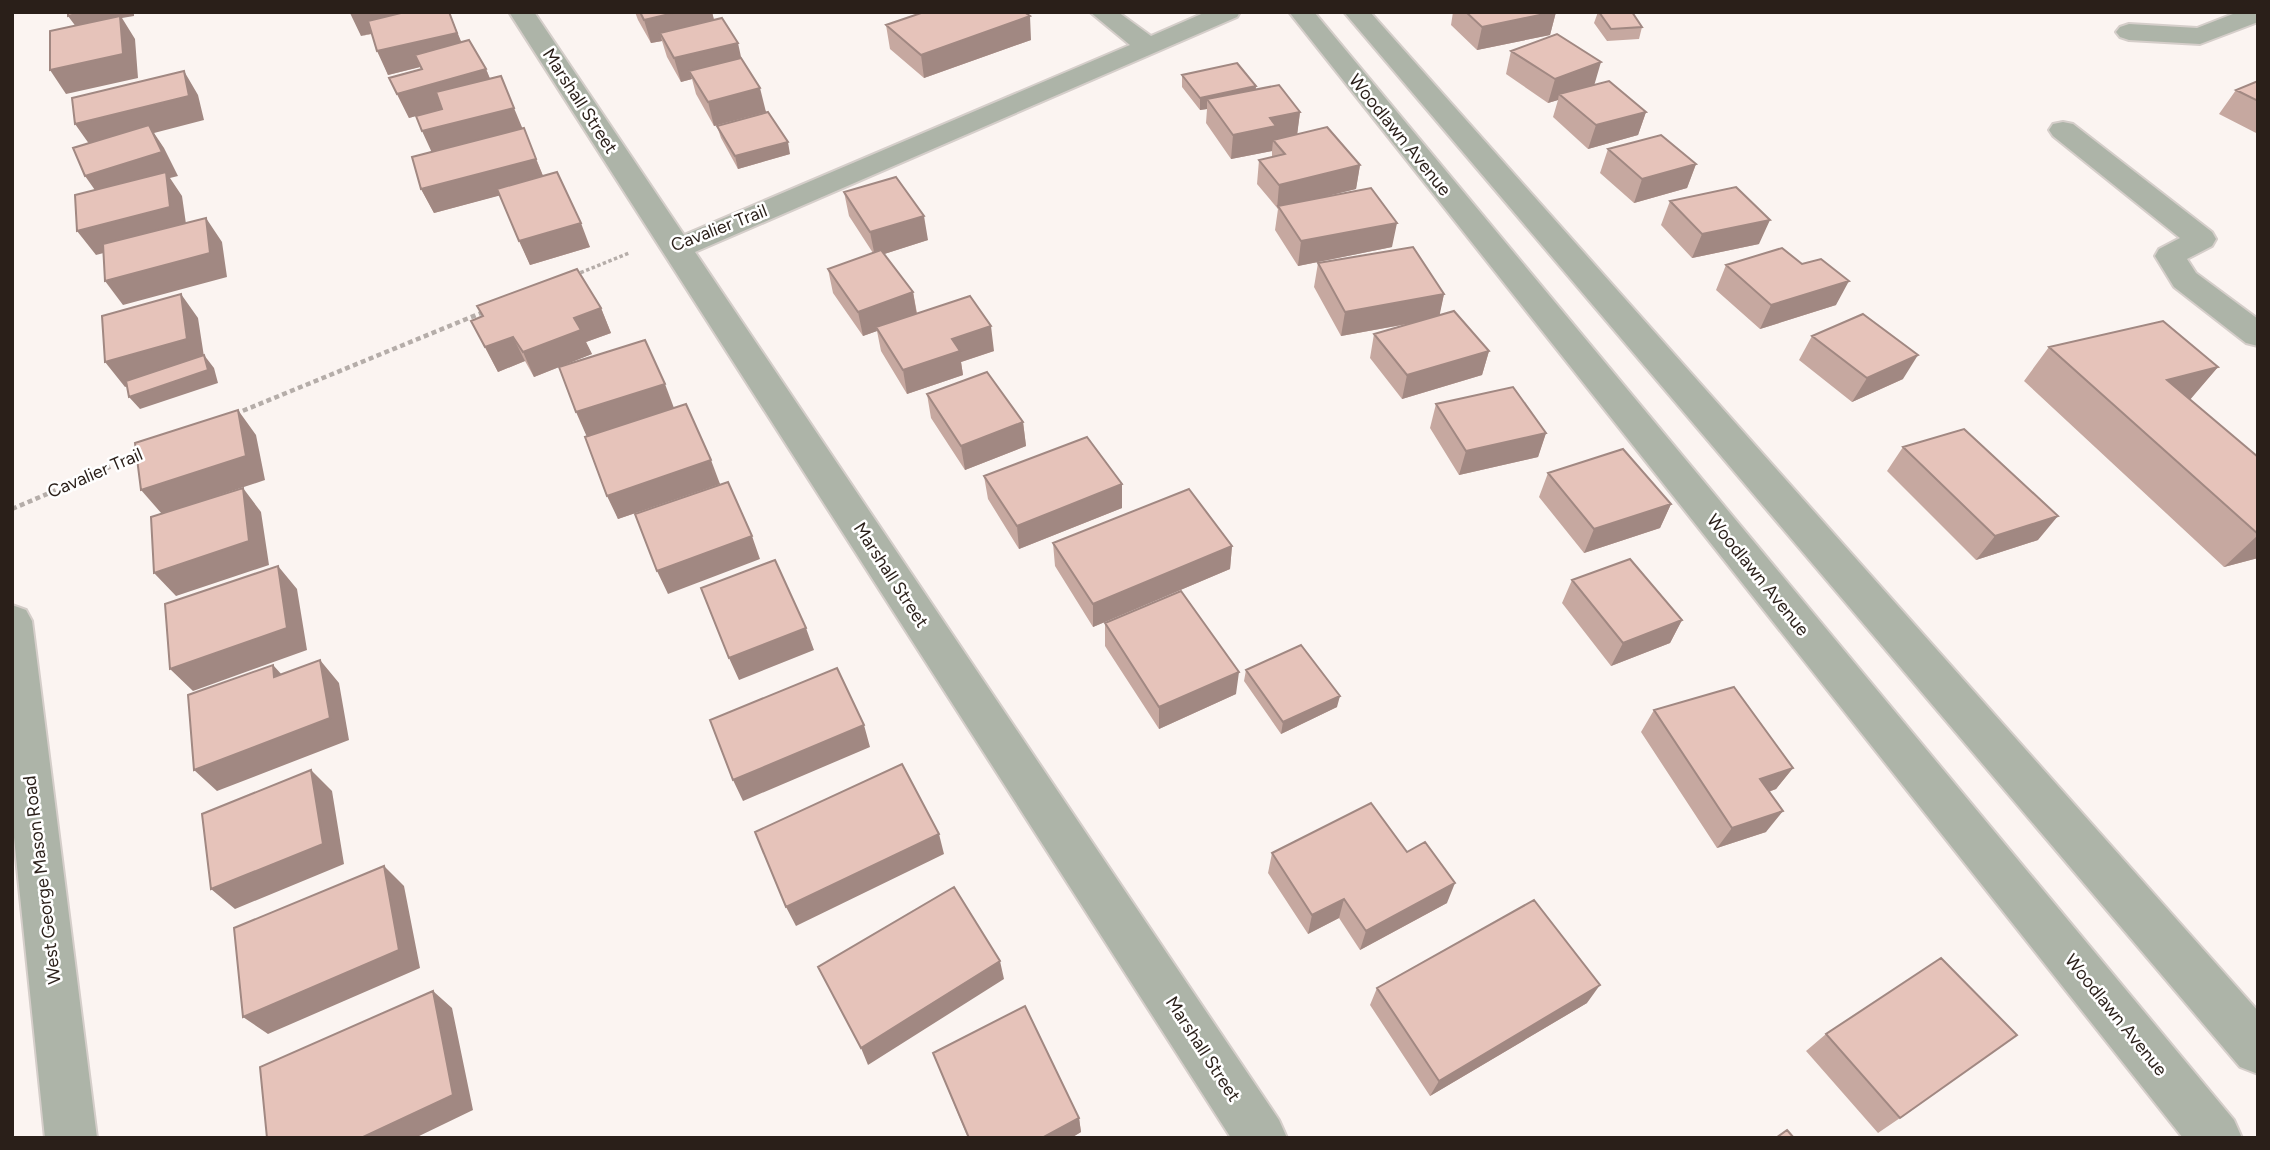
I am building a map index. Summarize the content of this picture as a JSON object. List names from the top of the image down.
{
  "streets": {
    "street": [
      "Marshall Street",
      "Woodlawn Avenue",
      "Cavalier Trail",
      "West George Mason Road"
    ]
  },
  "crossings": [
    ["Marshall Street", "Cavalier Trail"]
  ]
}
